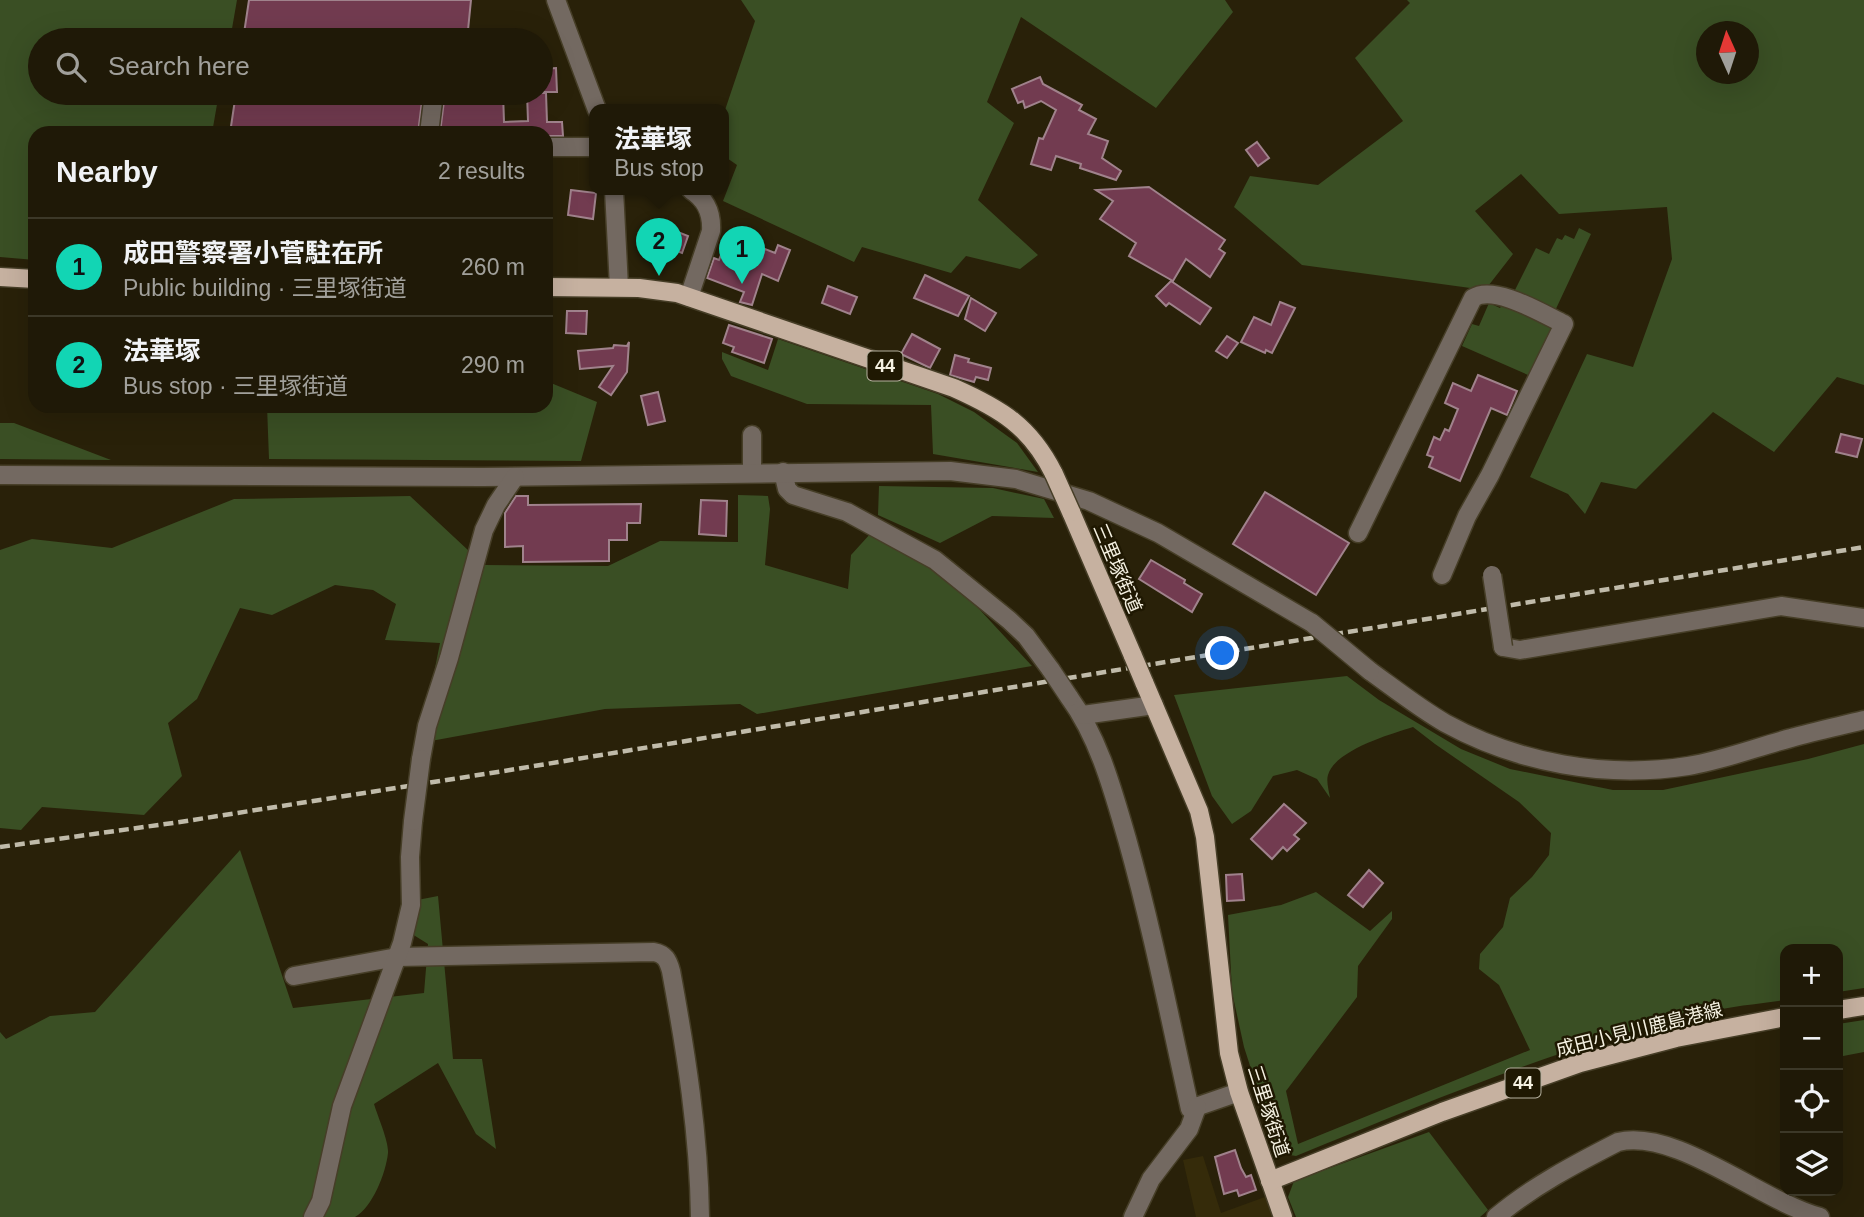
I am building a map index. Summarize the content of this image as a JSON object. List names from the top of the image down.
{
  "streets": {
    "main road": ["44", "三里塚街道", "成田小見川鹿島港線"]
  },
  "crossings": [
    ["三里塚街道", "成田小見川鹿島港線"]
  ],
  "north": "top",
  "page": {
    "search": "Search here",
    "popup": ["法華塚", "Bus stop"],
    "heading": ["Nearby", "2 results"],
    "list": [
      {
        "mark": "1",
        "name": "成田警察署小菅駐在所",
        "note": "Public building · 三里塚街道",
        "value": "260 m"
      },
      {
        "mark": "2",
        "name": "法華塚",
        "note": "Bus stop · 三里塚街道",
        "value": "290 m"
      }
    ],
    "pins": ["2", "1"],
    "map_buttons": ["+", "−"]
  }
}
